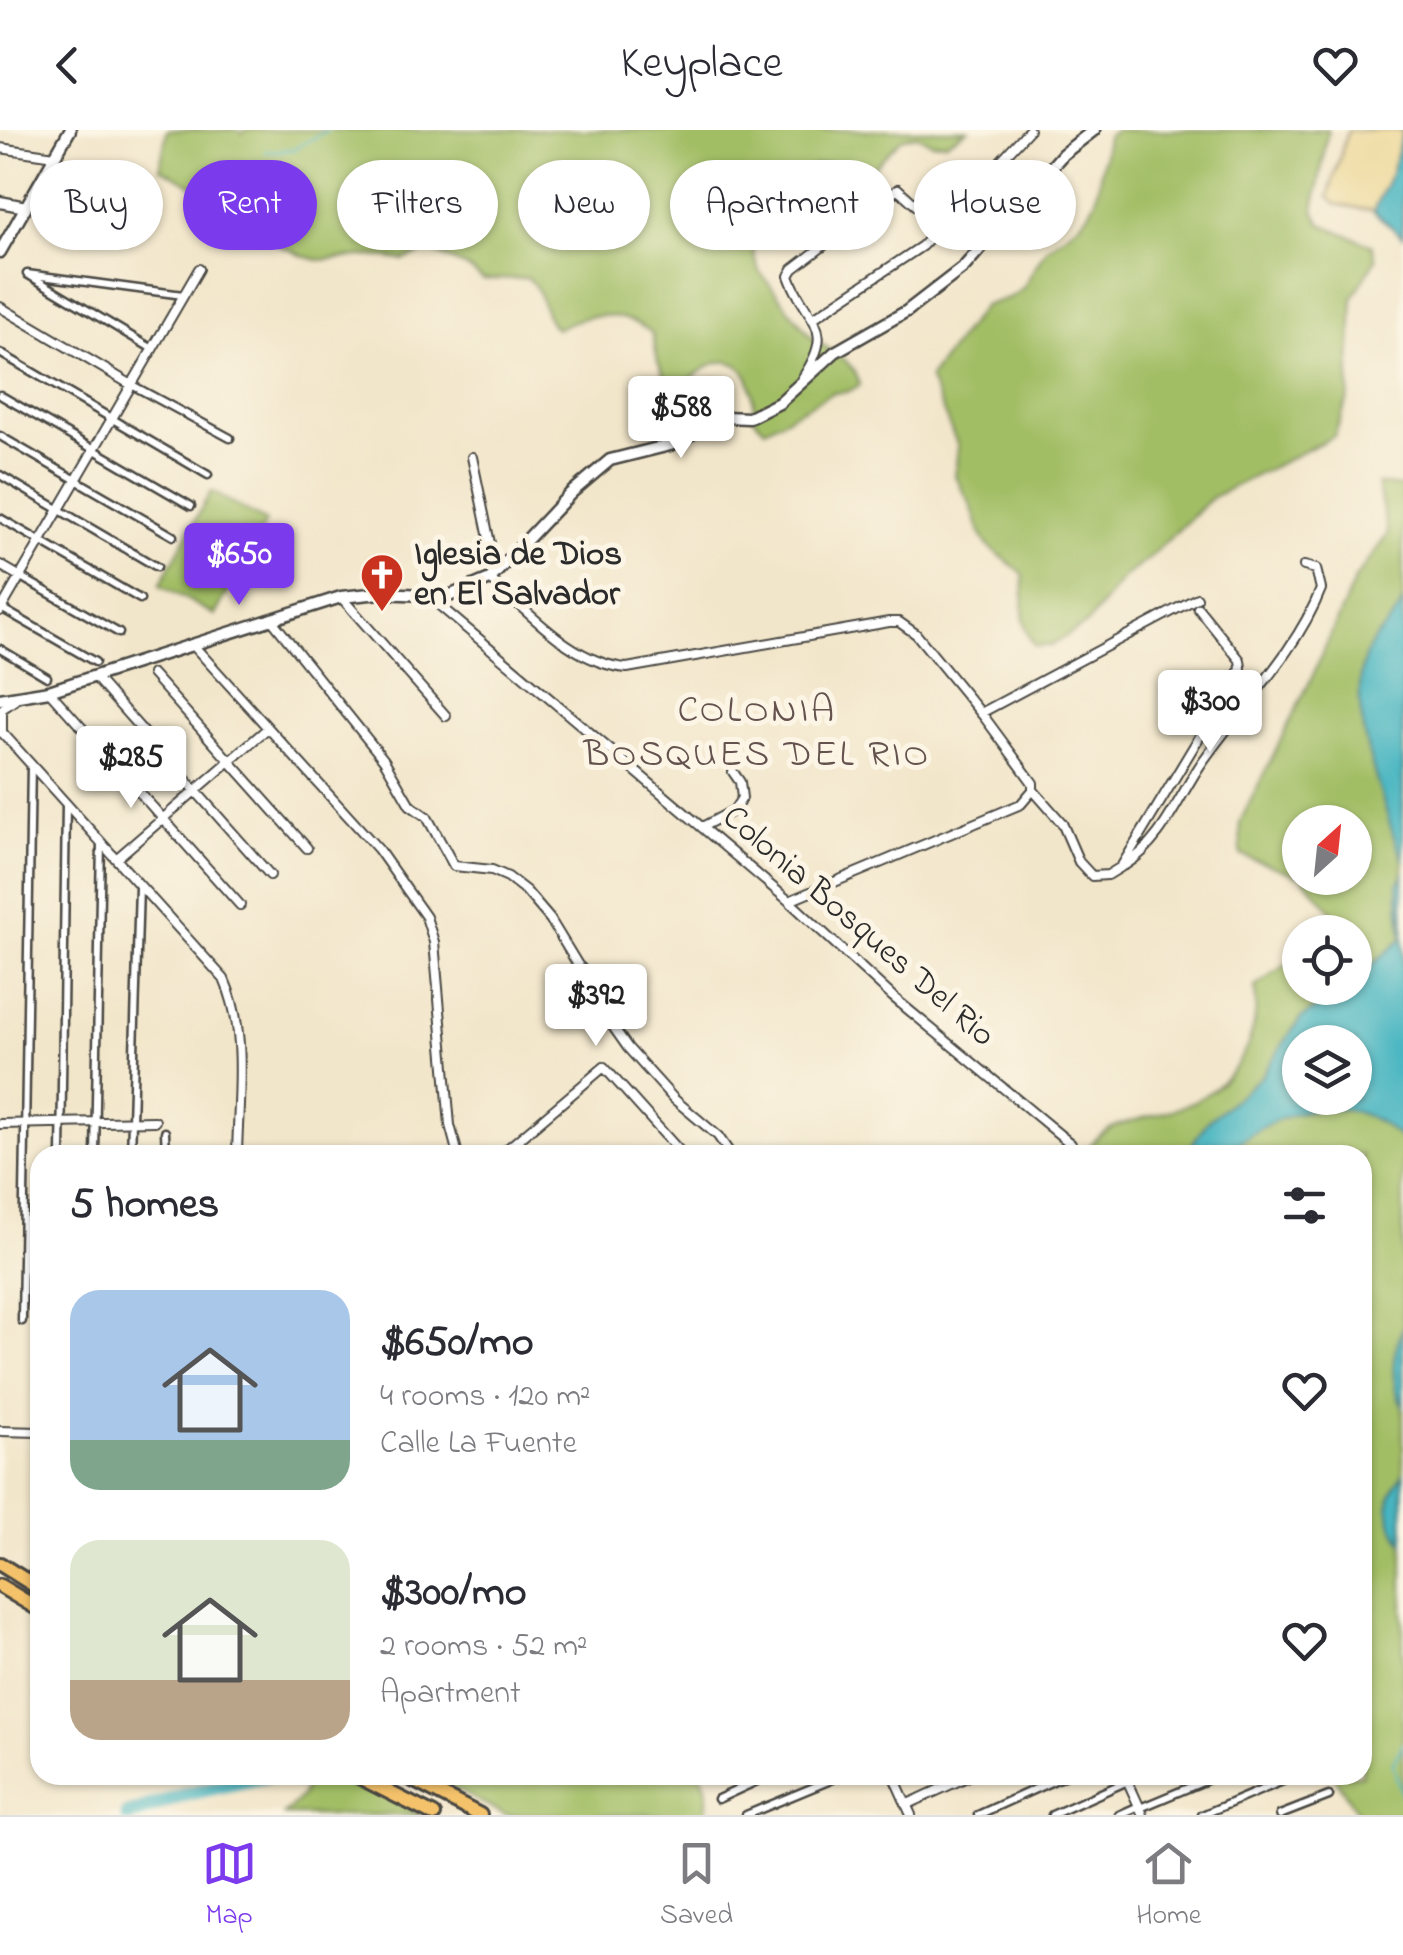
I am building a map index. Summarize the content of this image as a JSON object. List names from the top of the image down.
{
  "streets": {
    "street": ["Colonia Bosques Del Rio"]
  },
  "districts": ["COLONIA BOSQUES DEL RIO"],
  "places": {
    "church": ["Iglesia de Dios en El Salvador"]
  },
  "north": "top right",
  "page": {
    "header": "Keyplace",
    "chip": [
      "Buy",
      "Rent",
      "Filters",
      "New",
      "Apartment",
      "House"
    ],
    "price": [
      "$588",
      "$650",
      "$300",
      "$285",
      "$392"
    ],
    "heading": "5 homes",
    "list": [
      {
        "name": "$650/mo",
        "note": "4 rooms · 120 m² · Calle La Fuente"
      },
      {
        "name": "$300/mo",
        "note": "2 rooms · 52 m² · Apartment"
      }
    ],
    "tabs": ["Map", "Saved", "Home"]
  }
}
